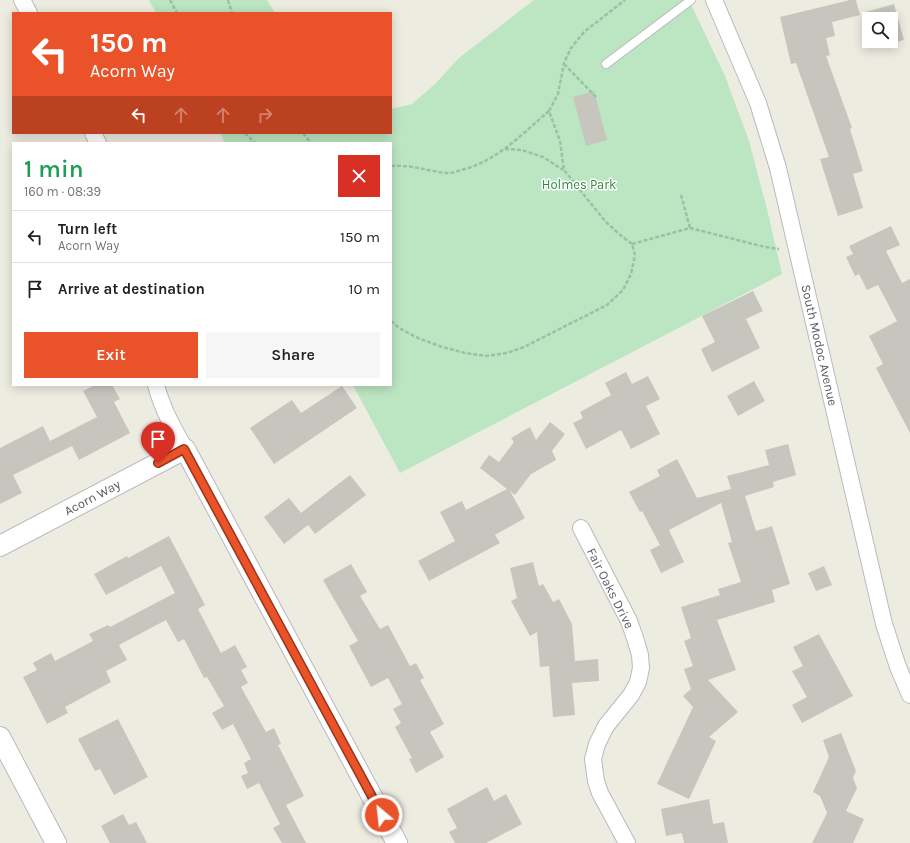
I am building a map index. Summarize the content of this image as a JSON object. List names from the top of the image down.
{
  "streets": {
    "street": ["South Modoc Avenue", "Acorn Way", "Fair Oaks Drive"]
  },
  "parks": ["Holmes Park"],
  "page": {
    "turn": ["150 m", "Acorn Way"],
    "heading": ["1 min", "160 m · 08:39"],
    "list": [
      {
        "name": "Turn left",
        "note": "Acorn Way",
        "value": "150 m"
      },
      {
        "name": "Arrive at destination",
        "value": "10 m"
      }
    ],
    "buttons": ["Exit", "Share"]
  }
}
